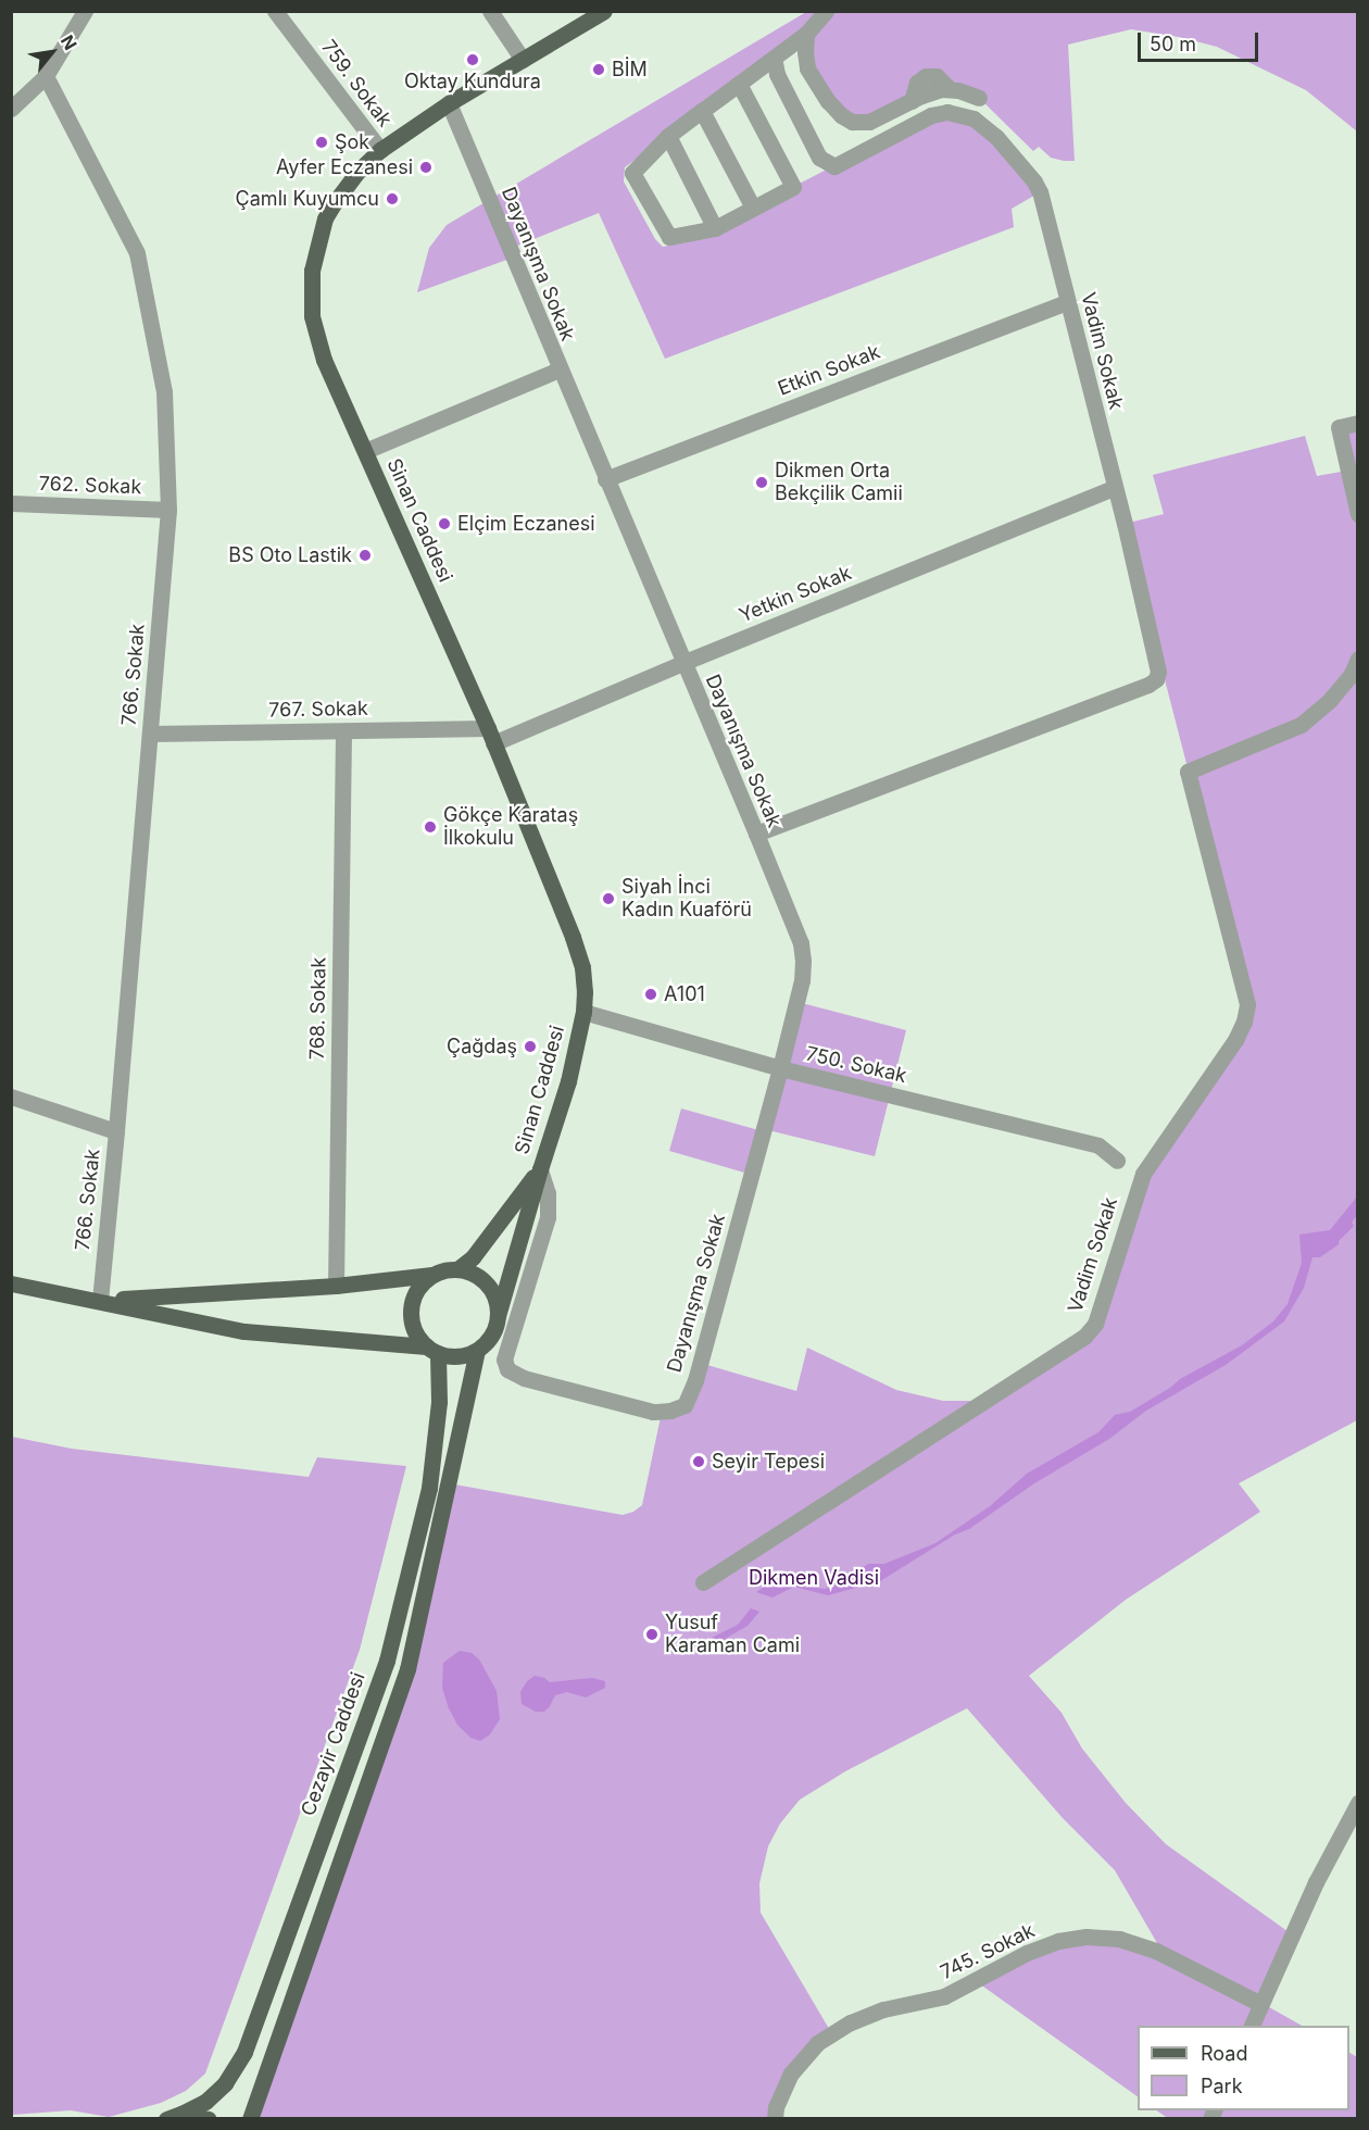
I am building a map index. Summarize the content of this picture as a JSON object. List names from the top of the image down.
{
  "streets": {
    "main road": ["Sinan Caddesi", "Cezayir Caddesi"],
    "street": [
      "759. Sokak",
      "Dayanışma Sokak",
      "Vadim Sokak",
      "Etkin Sokak",
      "762. Sokak",
      "Yetkin Sokak",
      "766. Sokak",
      "767. Sokak",
      "768. Sokak",
      "750. Sokak",
      "745. Sokak"
    ]
  },
  "crossings": [
    ["759. Sokak", "Sinan Caddesi"],
    ["Dayanışma Sokak", "Vadim Sokak"],
    ["Dayanışma Sokak", "Etkin Sokak"],
    ["Dayanışma Sokak", "Sinan Caddesi"],
    ["Dayanışma Sokak", "Yetkin Sokak"],
    ["Dayanışma Sokak", "750. Sokak"],
    ["Vadim Sokak", "Etkin Sokak"],
    ["Vadim Sokak", "Yetkin Sokak"],
    ["762. Sokak", "766. Sokak"],
    ["Sinan Caddesi", "Yetkin Sokak"],
    ["Sinan Caddesi", "767. Sokak"],
    ["Sinan Caddesi", "750. Sokak"],
    ["Sinan Caddesi", "Cezayir Caddesi"],
    ["Yetkin Sokak", "767. Sokak"],
    ["766. Sokak", "767. Sokak"],
    ["767. Sokak", "768. Sokak"]
  ],
  "parks": ["Dikmen Vadisi"],
  "places": [
    "Oktay Kundura",
    "BİM",
    "Şok",
    "Ayfer Eczanesi",
    "Çamlı Kuyumcu",
    "Dikmen Orta Bekçilik Camii",
    "Elçim Eczanesi",
    "BS Oto Lastik",
    "Gökçe Karataş İlkokulu",
    "Siyah İnci Kadın Kuaförü",
    "A101",
    "Çağdaş",
    "Seyir Tepesi",
    "Yusuf Karaman Cami"
  ],
  "legend": ["Road", "Park"],
  "scale_bar": "50 m",
  "north": "top right"
}
